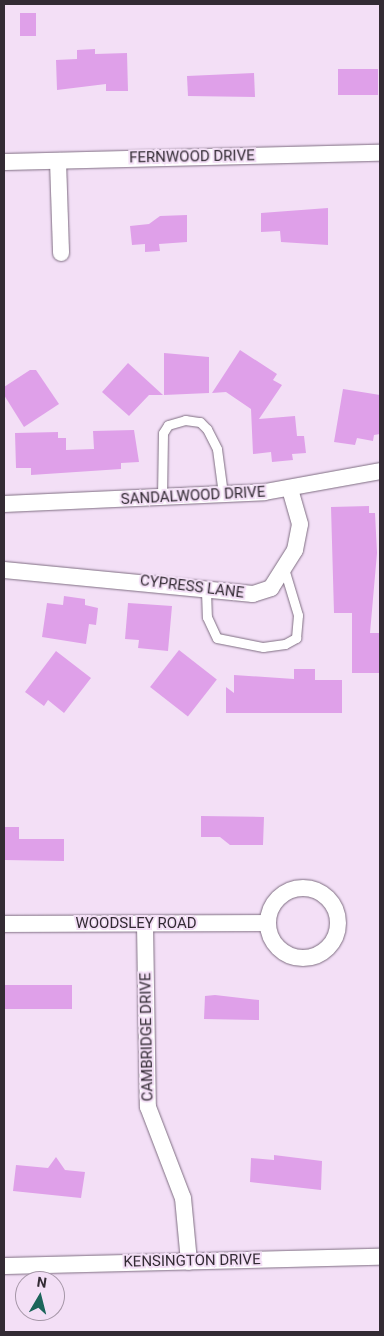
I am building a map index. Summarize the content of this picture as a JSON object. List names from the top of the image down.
{
  "streets": {
    "street": [
      "FERNWOOD DRIVE",
      "SANDALWOOD DRIVE",
      "CYPRESS LANE",
      "WOODSLEY ROAD",
      "CAMBRIDGE DRIVE",
      "KENSINGTON DRIVE"
    ]
  },
  "crossings": [
    ["SANDALWOOD DRIVE", "CYPRESS LANE"],
    ["WOODSLEY ROAD", "CAMBRIDGE DRIVE"],
    ["CAMBRIDGE DRIVE", "KENSINGTON DRIVE"]
  ],
  "north": "top"
}
